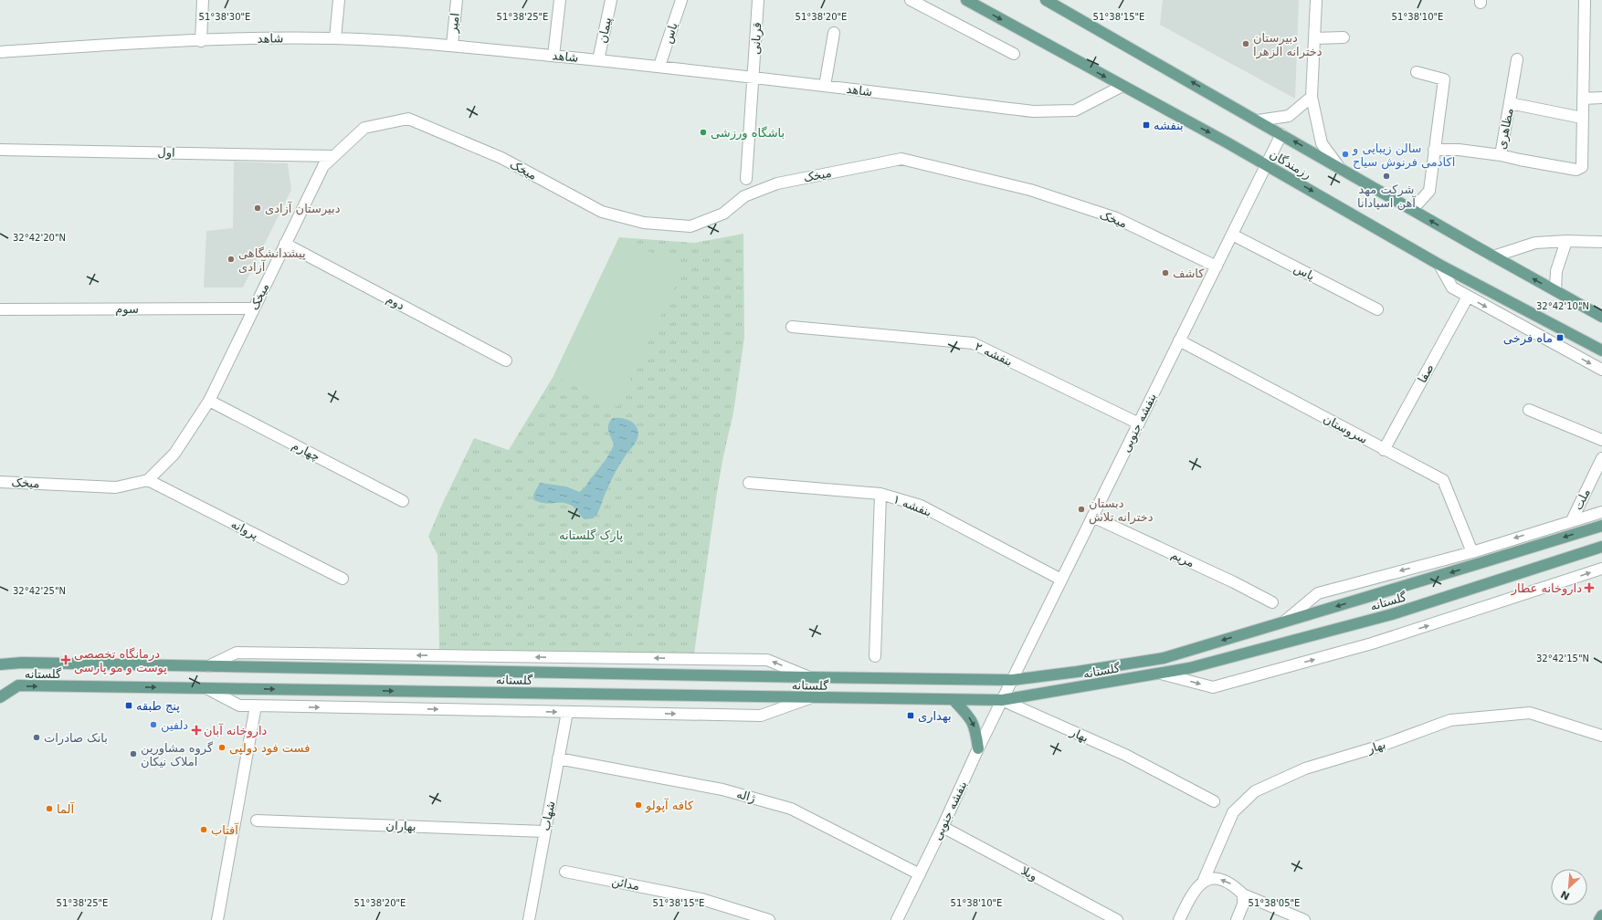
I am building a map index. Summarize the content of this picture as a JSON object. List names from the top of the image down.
{
  "streets": {
    "main road": ["رزمندگان", "گلستانه"],
    "street": [
      "امیر",
      "پیمان",
      "یاس",
      "شاهد",
      "قربانی",
      "مظاهری",
      "اول",
      "میخک",
      "دوم",
      "سوم",
      "بنفشه ۲",
      "صفا",
      "بنفشه جنوبی",
      "سروستان",
      "چهارم",
      "ملت",
      "بنفشه ۱",
      "پروانه",
      "مریم",
      "بهار",
      "ژاله",
      "شهاب",
      "بهاران",
      "ویلا",
      "مدائن"
    ]
  },
  "crossings": [
    ["امیر", "شاهد"],
    ["پیمان", "شاهد"],
    ["یاس", "شاهد"],
    ["یاس", "بنفشه جنوبی"],
    ["شاهد", "قربانی"],
    ["شاهد", "رزمندگان"],
    ["اول", "میخک"],
    ["رزمندگان", "بنفشه جنوبی"],
    ["میخک", "دوم"],
    ["میخک", "سوم"],
    ["میخک", "بنفشه جنوبی"],
    ["میخک", "چهارم"],
    ["میخک", "پروانه"],
    ["بنفشه ۲", "بنفشه جنوبی"],
    ["صفا", "سروستان"],
    ["بنفشه جنوبی", "سروستان"],
    ["بنفشه جنوبی", "بنفشه ۱"],
    ["بنفشه جنوبی", "مریم"],
    ["بنفشه جنوبی", "گلستانه"],
    ["بنفشه جنوبی", "بهار"],
    ["بنفشه جنوبی", "ژاله"],
    ["بنفشه جنوبی", "ویلا"],
    ["گلستانه", "بهار"],
    ["ژاله", "شهاب"],
    ["شهاب", "بهاران"]
  ],
  "parks": ["پارک گلستانه"],
  "places": {
    "other": [
      "دبيرستان دخترانه الزهرا",
      "باشگاه ورزشی",
      "سالن زیبایی و اکادمی فرنوش سیاح",
      "شرکت مهد آهن اسپادانا",
      "دبیرستان آزادی",
      "پیشدانشگاهی آزادی",
      "کاشف",
      "دبستان دخترانه تلاش",
      "دلفین",
      "بانک صادرات",
      "فست فود دولپی",
      "گروه مشاورین املاک نیکان",
      "کافه آپولو",
      "آلما",
      "آفتاب"
    ],
    "transit": [
      "بنفشه",
      "ماه فرخی",
      "پنج طبقه",
      "بهداری"
    ],
    "health": ["داروخانه عطار", "درمانگاه تخصصی پوست و مو پارسی", "داروخانه آبان"]
  },
  "north": "bottom left",
  "coordinates": [
    "51°38'30\"E",
    "51°38'25\"E",
    "51°38'20\"E",
    "51°38'15\"E",
    "51°38'10\"E",
    "32°42'20\"N",
    "32°42'10\"N",
    "32°42'25\"N",
    "32°42'15\"N",
    "51°38'05\"E"
  ]
}
